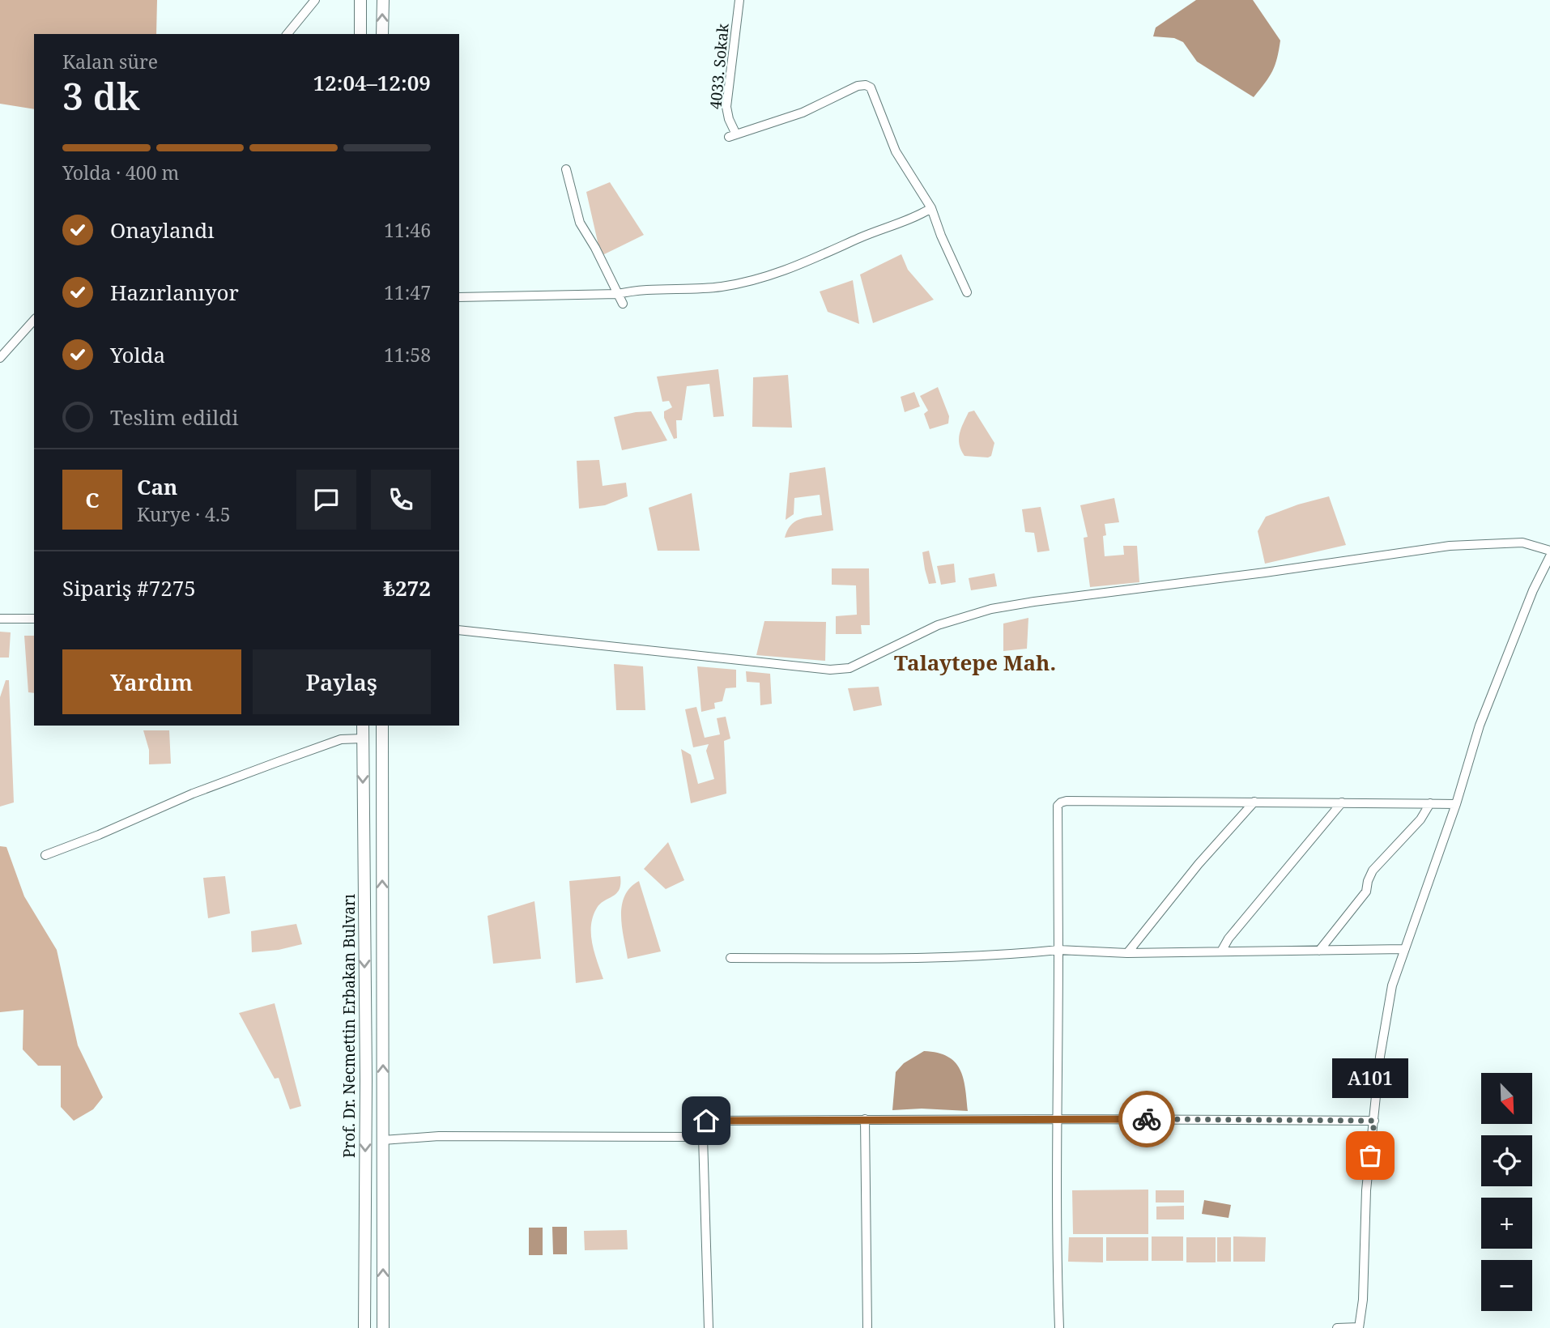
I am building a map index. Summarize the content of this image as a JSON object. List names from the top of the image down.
{
  "streets": {
    "main road": ["Prof. Dr. Necmettin Erbakan Bulvarı"],
    "street": ["4033. Sokak"]
  },
  "districts": ["Talaytepe Mah."],
  "places": ["A101"],
  "north": "bottom right",
  "page": {
    "heading": ["3 dk", "Kalan süre", "12:04–12:09"],
    "panel": [
      "Can",
      "Kurye · 4.5",
      "Sipariş #7275",
      "₺272"
    ],
    "bar": "Yolda · 400 m",
    "list": [
      ["Onaylandı", "11:46"],
      ["Hazırlanıyor", "11:47"],
      ["Yolda", "11:58"],
      "Teslim edildi"
    ],
    "round": "C",
    "buttons": ["Yardım", "Paylaş"],
    "bubble": "A101",
    "map_buttons": ["+", "−"]
  }
}
